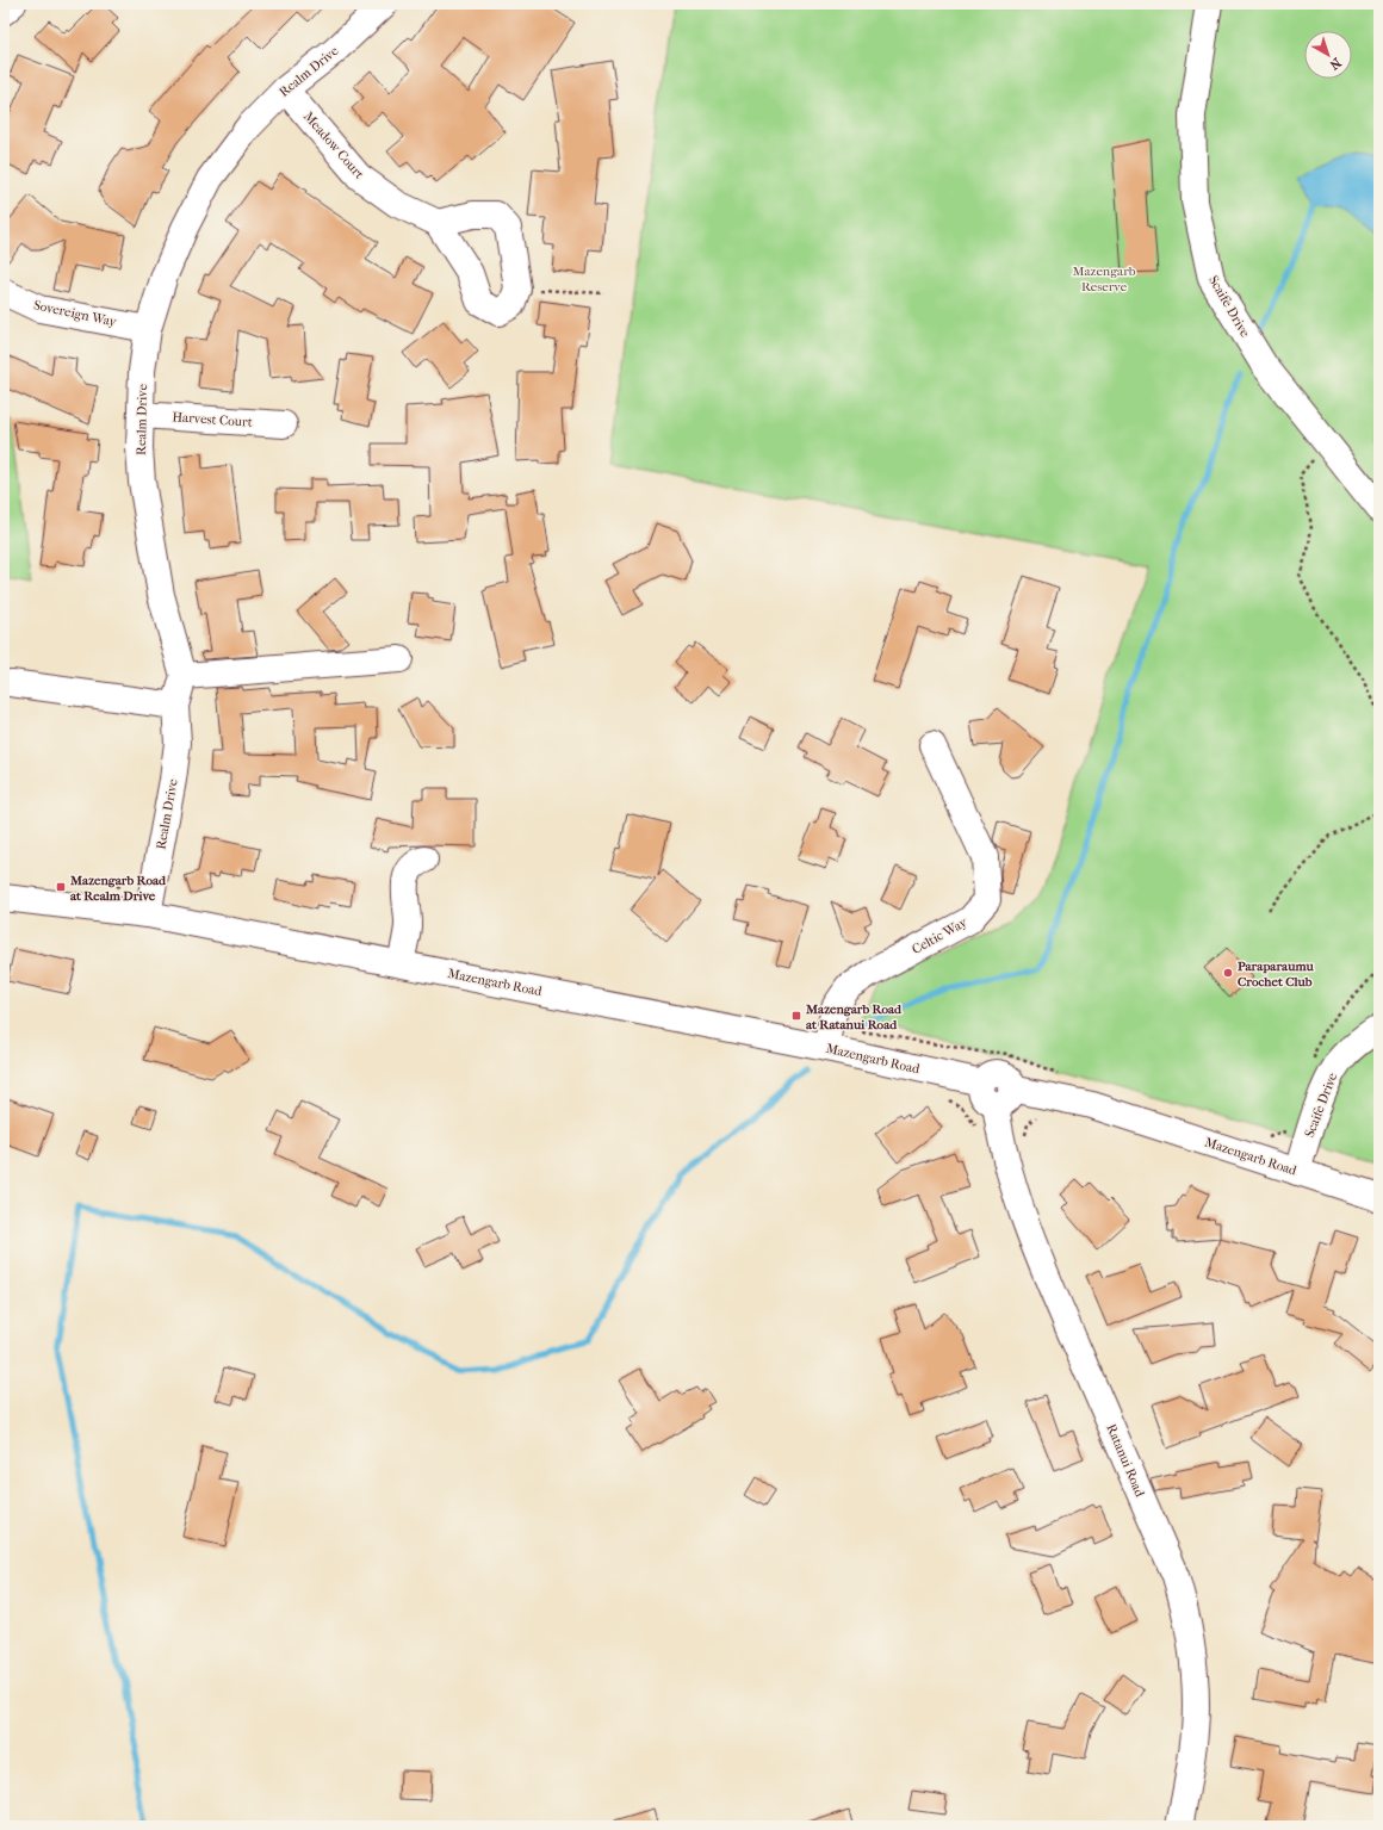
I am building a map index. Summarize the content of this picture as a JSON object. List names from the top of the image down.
{
  "streets": {
    "street": [
      "Realm Drive",
      "Meadow Court",
      "Scaife Drive",
      "Sovereign Way",
      "Harvest Court",
      "Celtic Way",
      "Mazengarb Road",
      "Ratanui Road"
    ]
  },
  "crossings": [
    ["Realm Drive", "Meadow Court"],
    ["Realm Drive", "Sovereign Way"],
    ["Realm Drive", "Harvest Court"],
    ["Realm Drive", "Mazengarb Road"],
    ["Scaife Drive", "Mazengarb Road"],
    ["Celtic Way", "Mazengarb Road"],
    ["Mazengarb Road", "Ratanui Road"]
  ],
  "parks": ["Mazengarb Reserve"],
  "places": {
    "transit": ["Mazengarb Road at Realm Drive", "Mazengarb Road at Ratanui Road"],
    "other": ["Paraparaumu Crochet Club"]
  },
  "north": "bottom right"
}
